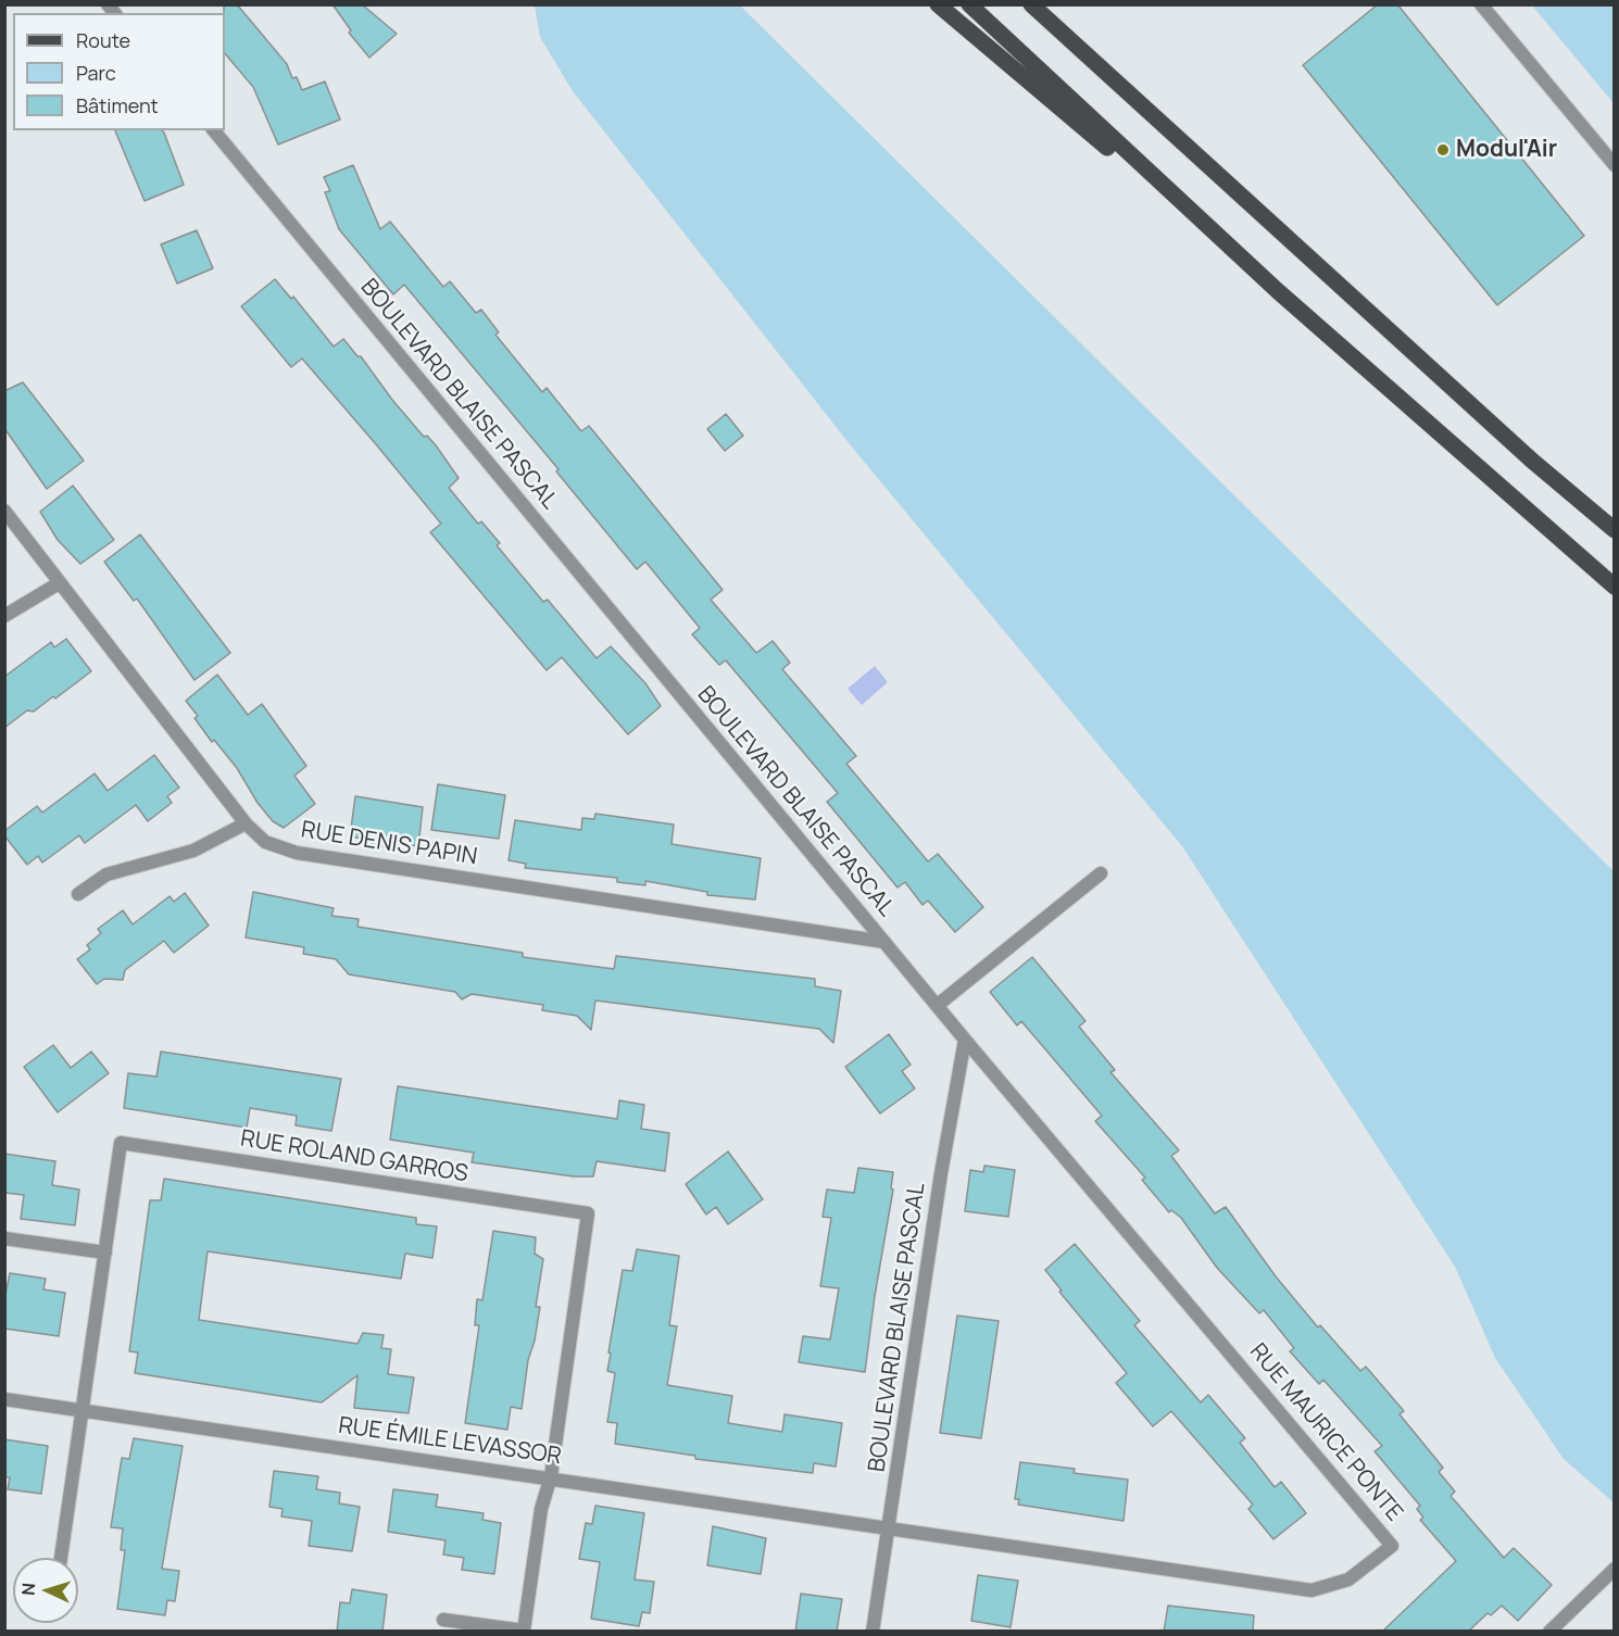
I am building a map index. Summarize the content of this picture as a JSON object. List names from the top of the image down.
{
  "streets": {
    "street": [
      "BOULEVARD BLAISE PASCAL",
      "RUE DENIS PAPIN",
      "RUE ROLAND GARROS",
      "RUE MAURICE PONTE",
      "RUE ÉMILE LEVASSOR"
    ]
  },
  "crossings": [
    ["BOULEVARD BLAISE PASCAL", "RUE DENIS PAPIN"],
    ["BOULEVARD BLAISE PASCAL", "RUE MAURICE PONTE"],
    ["BOULEVARD BLAISE PASCAL", "RUE ÉMILE LEVASSOR"],
    ["RUE ROLAND GARROS", "RUE ÉMILE LEVASSOR"],
    ["RUE MAURICE PONTE", "RUE ÉMILE LEVASSOR"]
  ],
  "places": ["Modul'Air"],
  "legend": ["Route", "Parc", "Bâtiment"],
  "north": "left"
}
